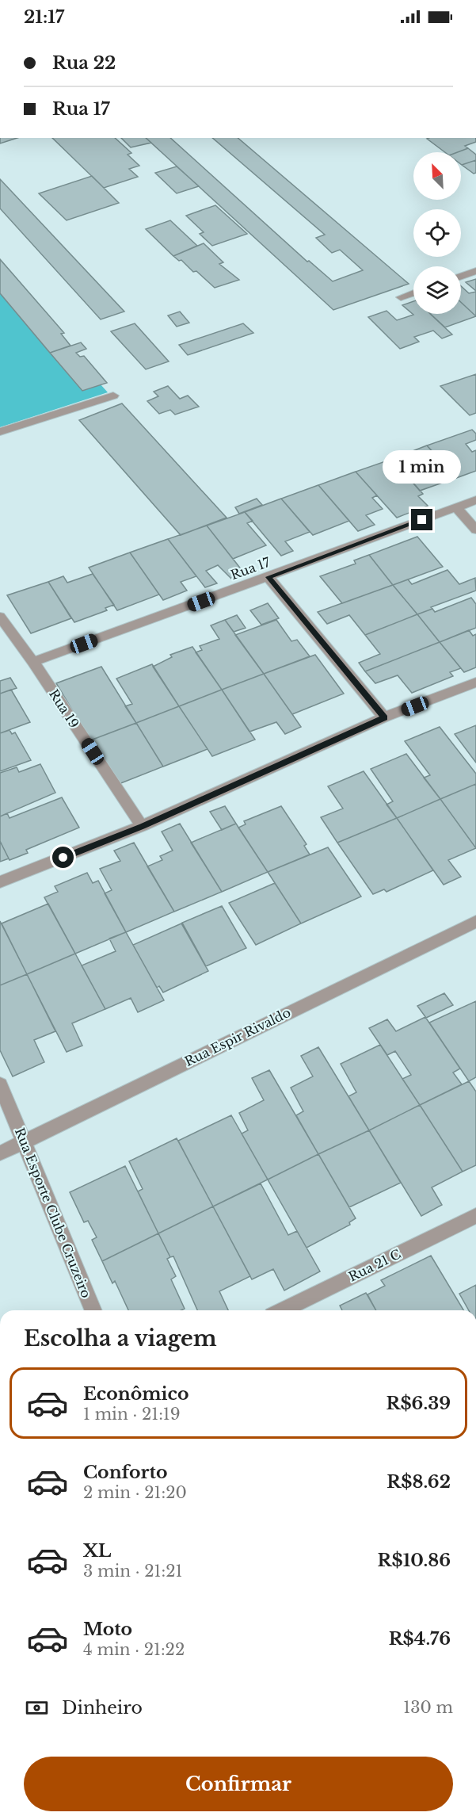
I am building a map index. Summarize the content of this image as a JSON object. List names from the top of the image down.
{
  "streets": {
    "street": [
      "Rua 17",
      "Rua 19",
      "Rua Espir Rivaldo",
      "Rua Esporte Clube Cruzeiro",
      "Rua 21 C"
    ]
  },
  "crossings": [
    ["Rua 17", "Rua 19"],
    ["Rua Espir Rivaldo", "Rua Esporte Clube Cruzeiro"]
  ],
  "north": "top left",
  "page": {
    "status": "21:17",
    "banner": ["Rua 22", "Rua 17"],
    "bubble": "1 min",
    "heading": "Escolha a viagem",
    "list": [
      {
        "name": "Econômico",
        "note": "1 min · 21:19",
        "value": "R$6.39"
      },
      {
        "name": "Conforto",
        "note": "2 min · 21:20",
        "value": "R$8.62"
      },
      {
        "name": "XL",
        "note": "3 min · 21:21",
        "value": "R$10.86"
      },
      {
        "name": "Moto",
        "note": "4 min · 21:22",
        "value": "R$4.76"
      }
    ],
    "pay": ["Dinheiro", "130 m"],
    "buttons": "Confirmar"
  }
}
